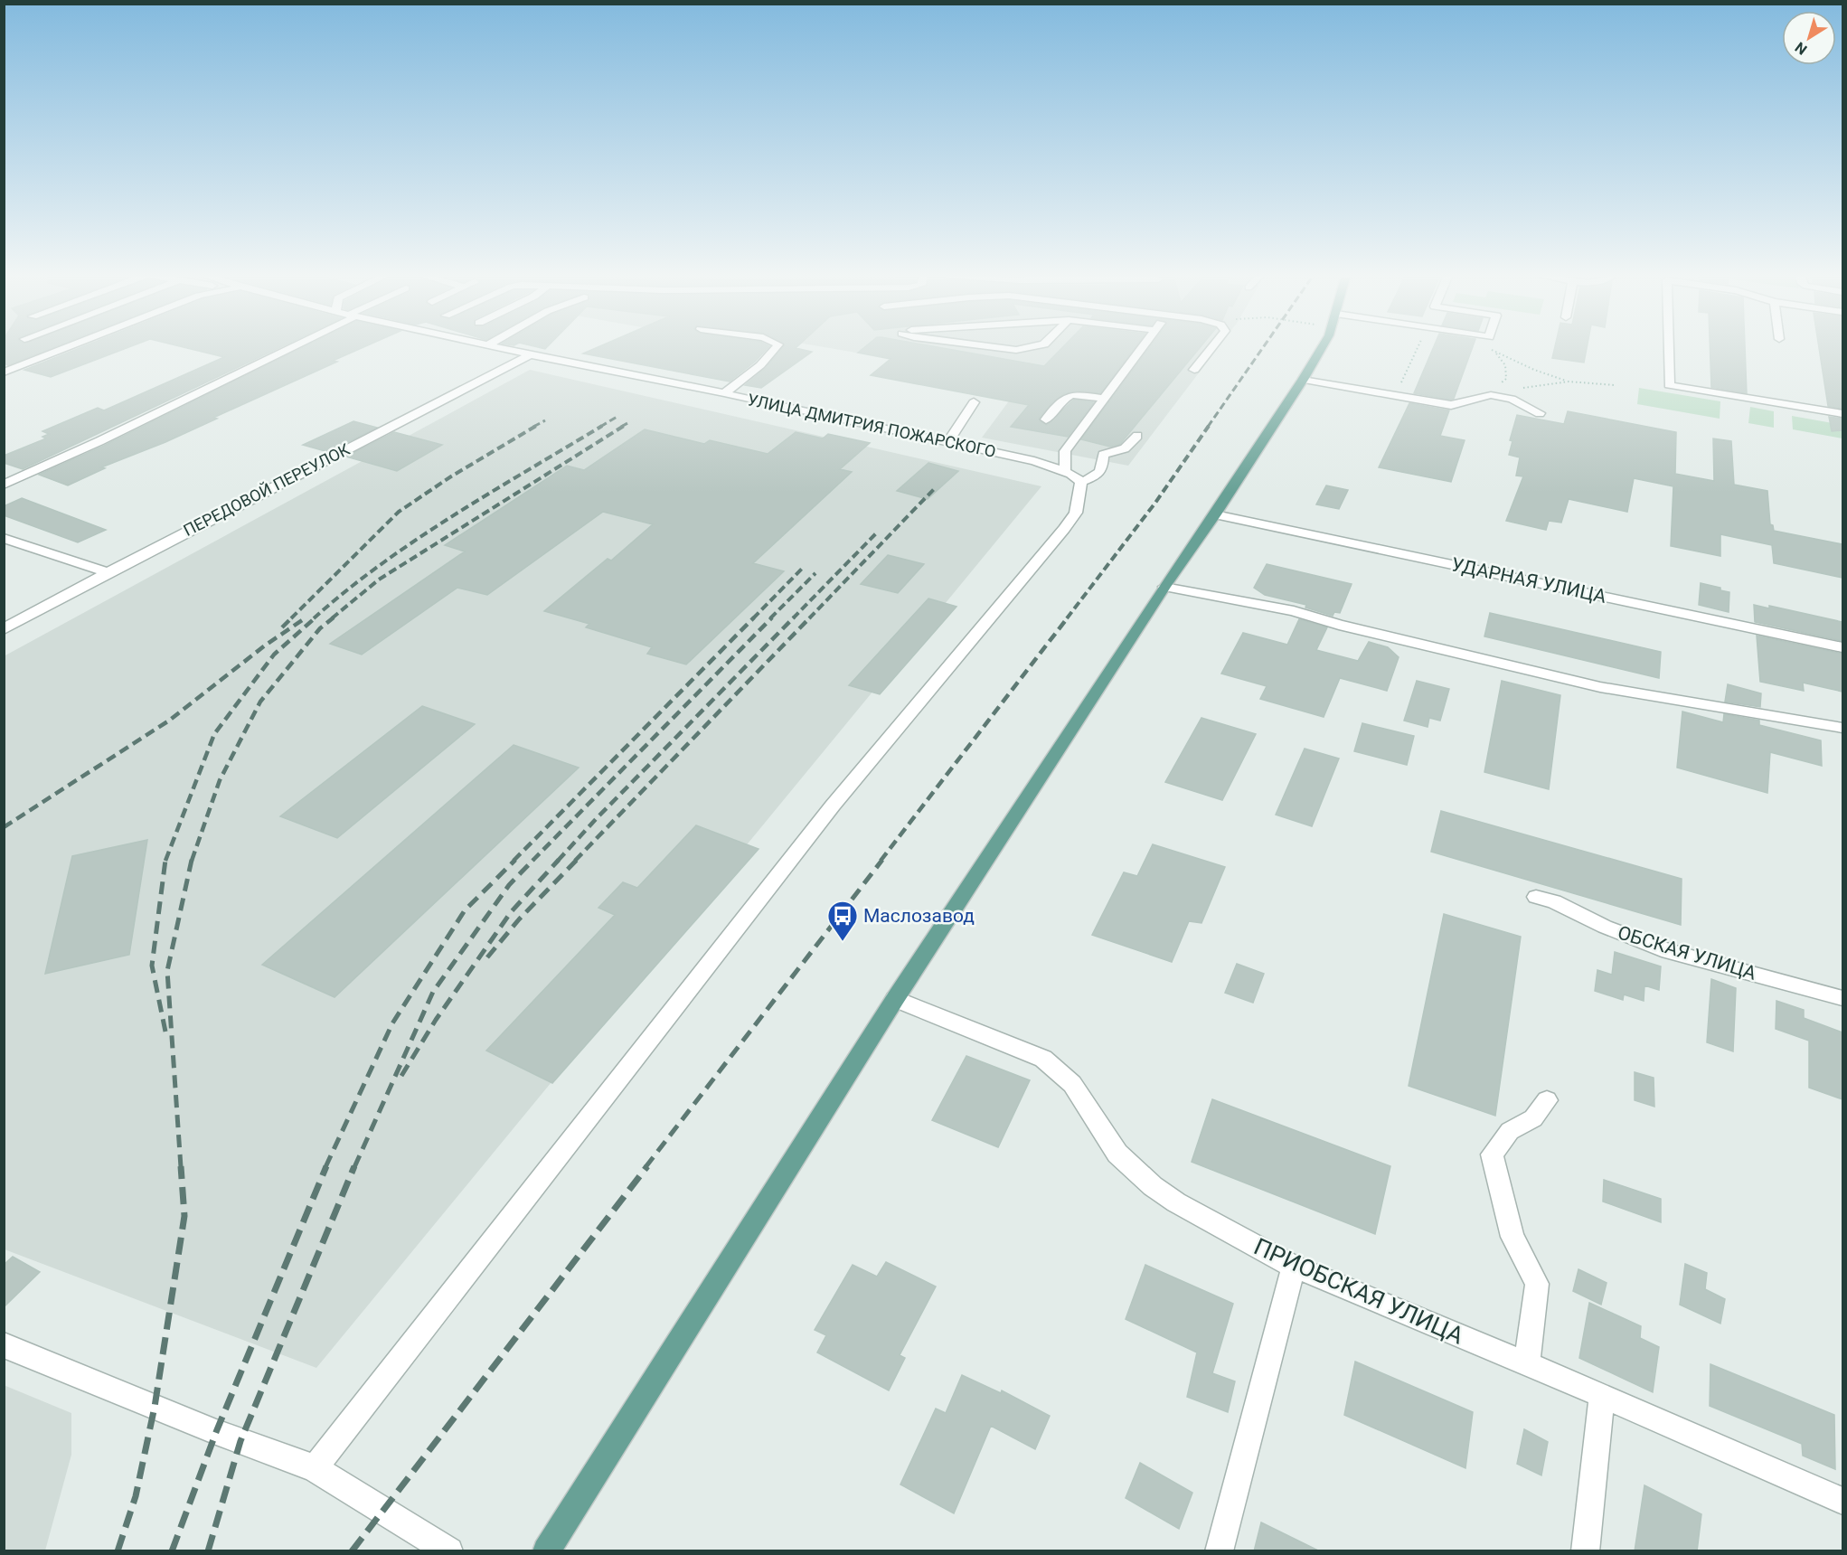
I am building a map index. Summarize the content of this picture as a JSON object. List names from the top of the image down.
{
  "streets": {
    "street": [
      "УЛИЦА ДМИТРИЯ ПОЖАРСКОГО",
      "ПЕРЕДОВОЙ ПЕРЕУЛОК",
      "УДАРНАЯ УЛИЦА",
      "ОБСКАЯ УЛИЦА",
      "ПРИОБСКАЯ УЛИЦА"
    ]
  },
  "crossings": [
    ["УЛИЦА ДМИТРИЯ ПОЖАРСКОГО", "ПЕРЕДОВОЙ ПЕРЕУЛОК"]
  ],
  "places": {
    "bus stop": ["Маслозавод"]
  },
  "north": "bottom left"
}
